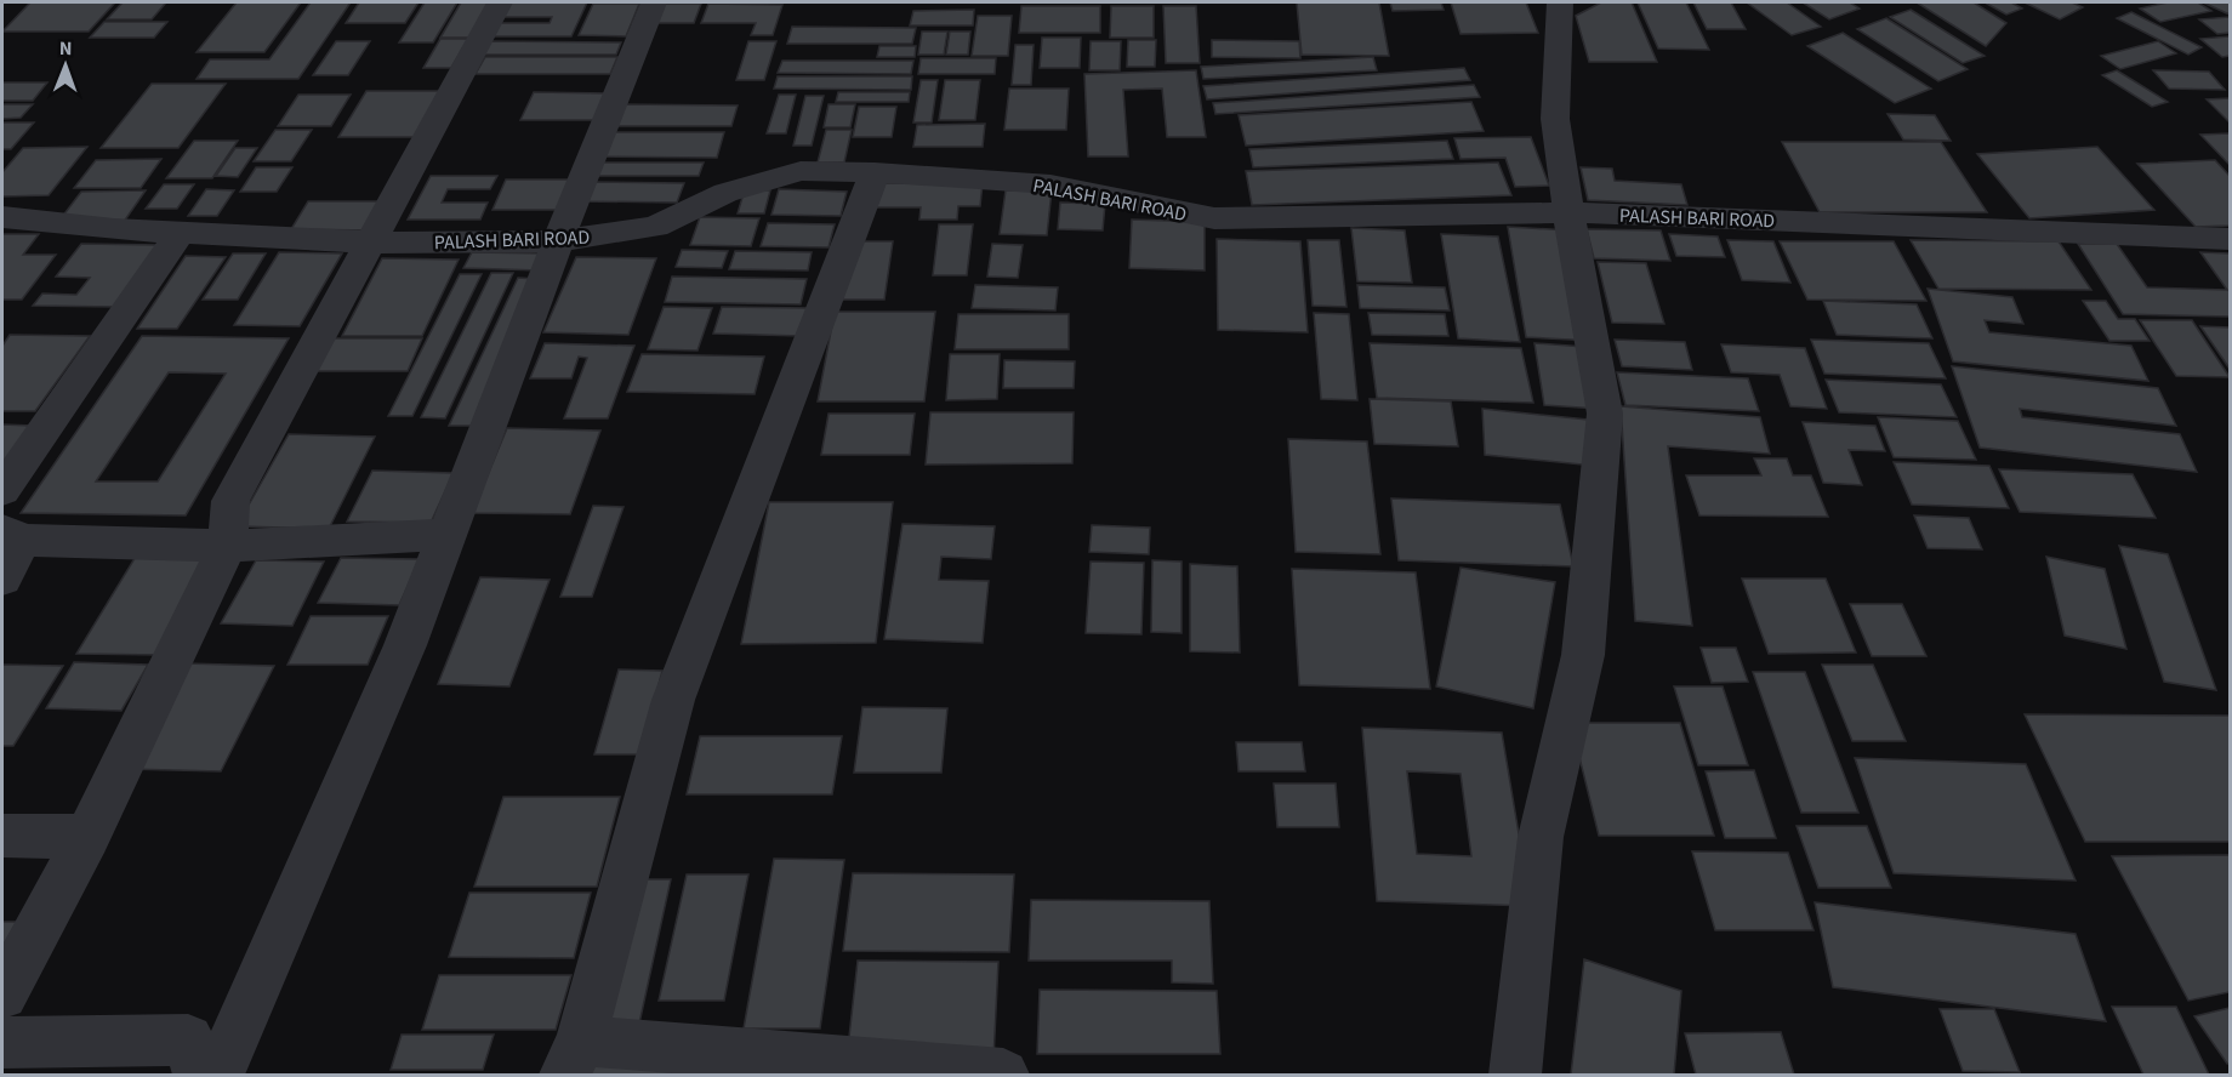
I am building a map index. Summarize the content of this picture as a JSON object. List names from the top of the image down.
{
  "streets": {
    "street": ["PALASH BARI ROAD"]
  },
  "north": "top"
}
